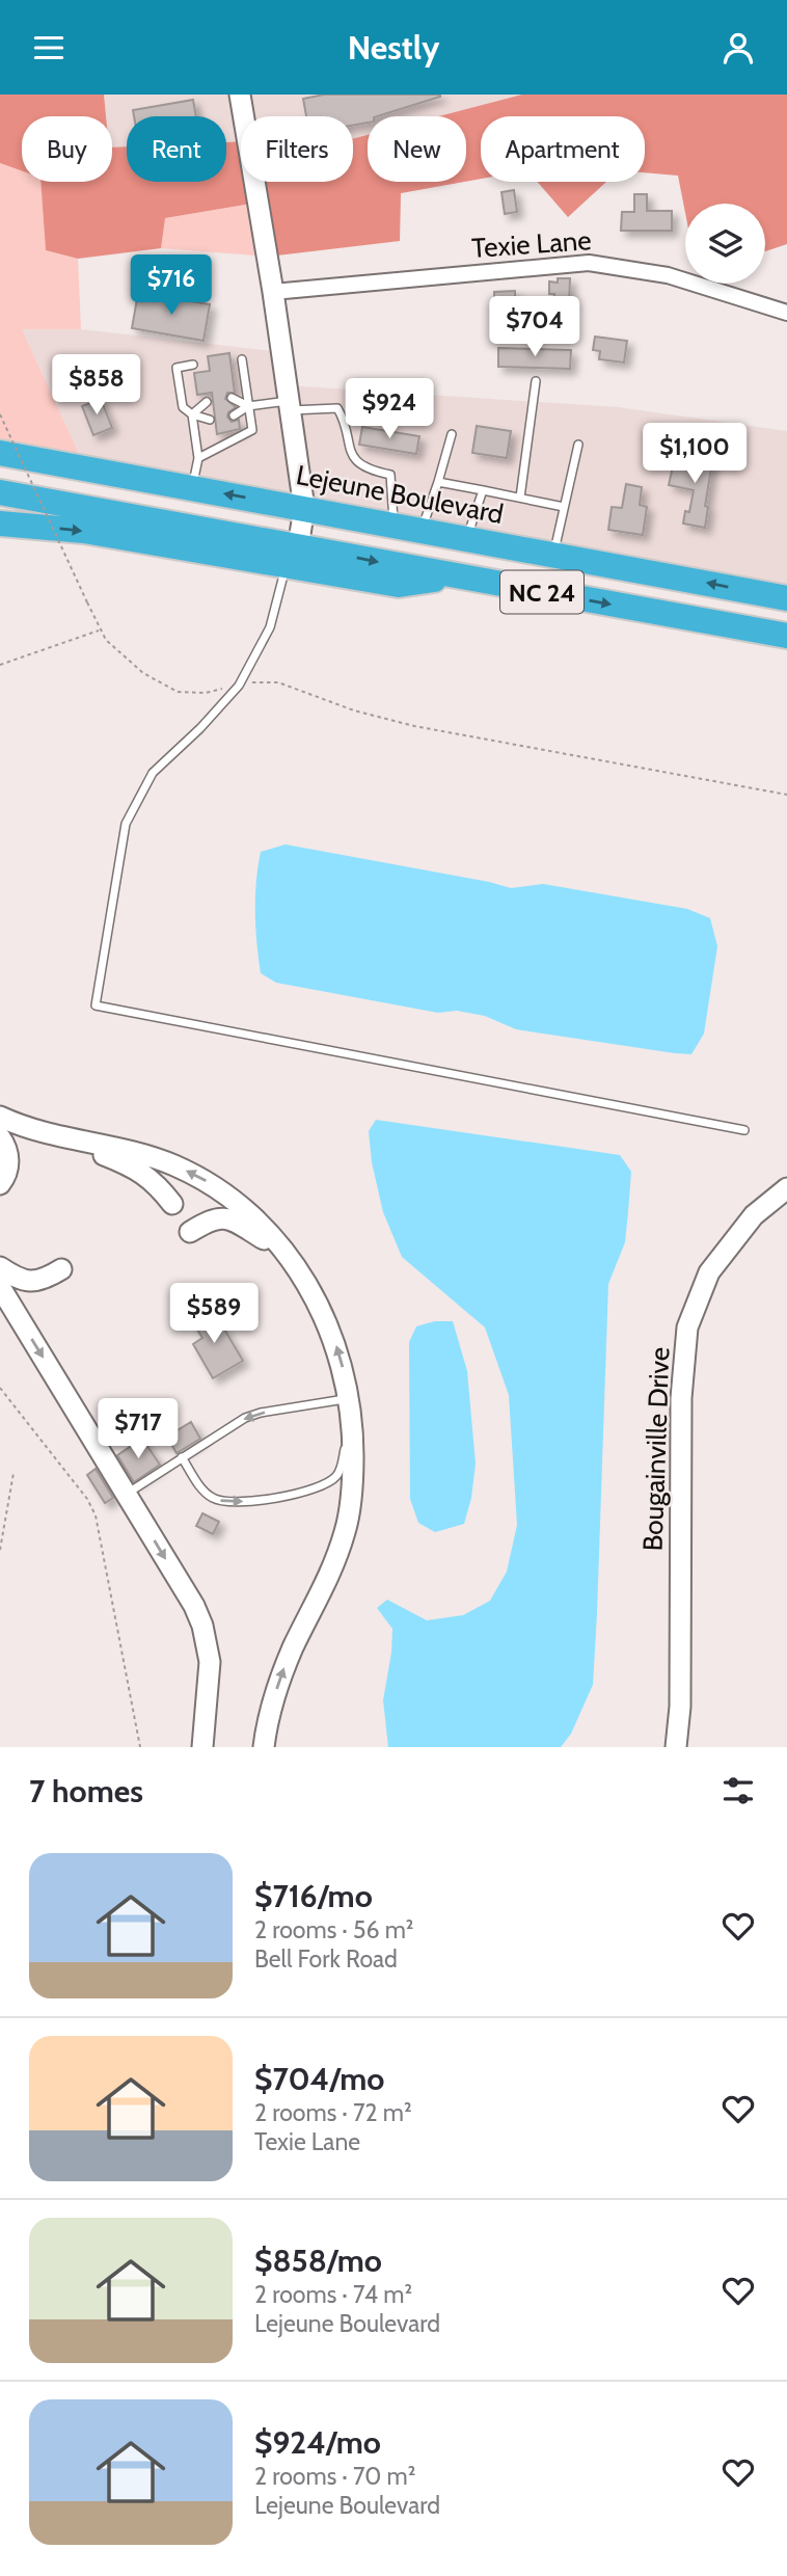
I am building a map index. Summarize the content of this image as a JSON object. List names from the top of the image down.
{
  "streets": {
    "highway": ["Lejeune Boulevard", "NC 24"],
    "main road": ["Bougainville Drive"],
    "street": ["Texie Lane"]
  },
  "page": {
    "header": "Nestly",
    "chip": [
      "Buy",
      "Rent",
      "Filters",
      "New",
      "Apartment"
    ],
    "price": [
      "$716",
      "$704",
      "$858",
      "$924",
      "$1,100",
      "$589",
      "$717"
    ],
    "heading": "7 homes",
    "list": [
      {
        "name": "$716/mo",
        "note": "2 rooms · 56 m² · Bell Fork Road"
      },
      {
        "name": "$704/mo",
        "note": "2 rooms · 72 m² · Texie Lane"
      },
      {
        "name": "$858/mo",
        "note": "2 rooms · 74 m² · Lejeune Boulevard"
      },
      {
        "name": "$924/mo",
        "note": "2 rooms · 70 m² · Lejeune Boulevard"
      }
    ]
  }
}
